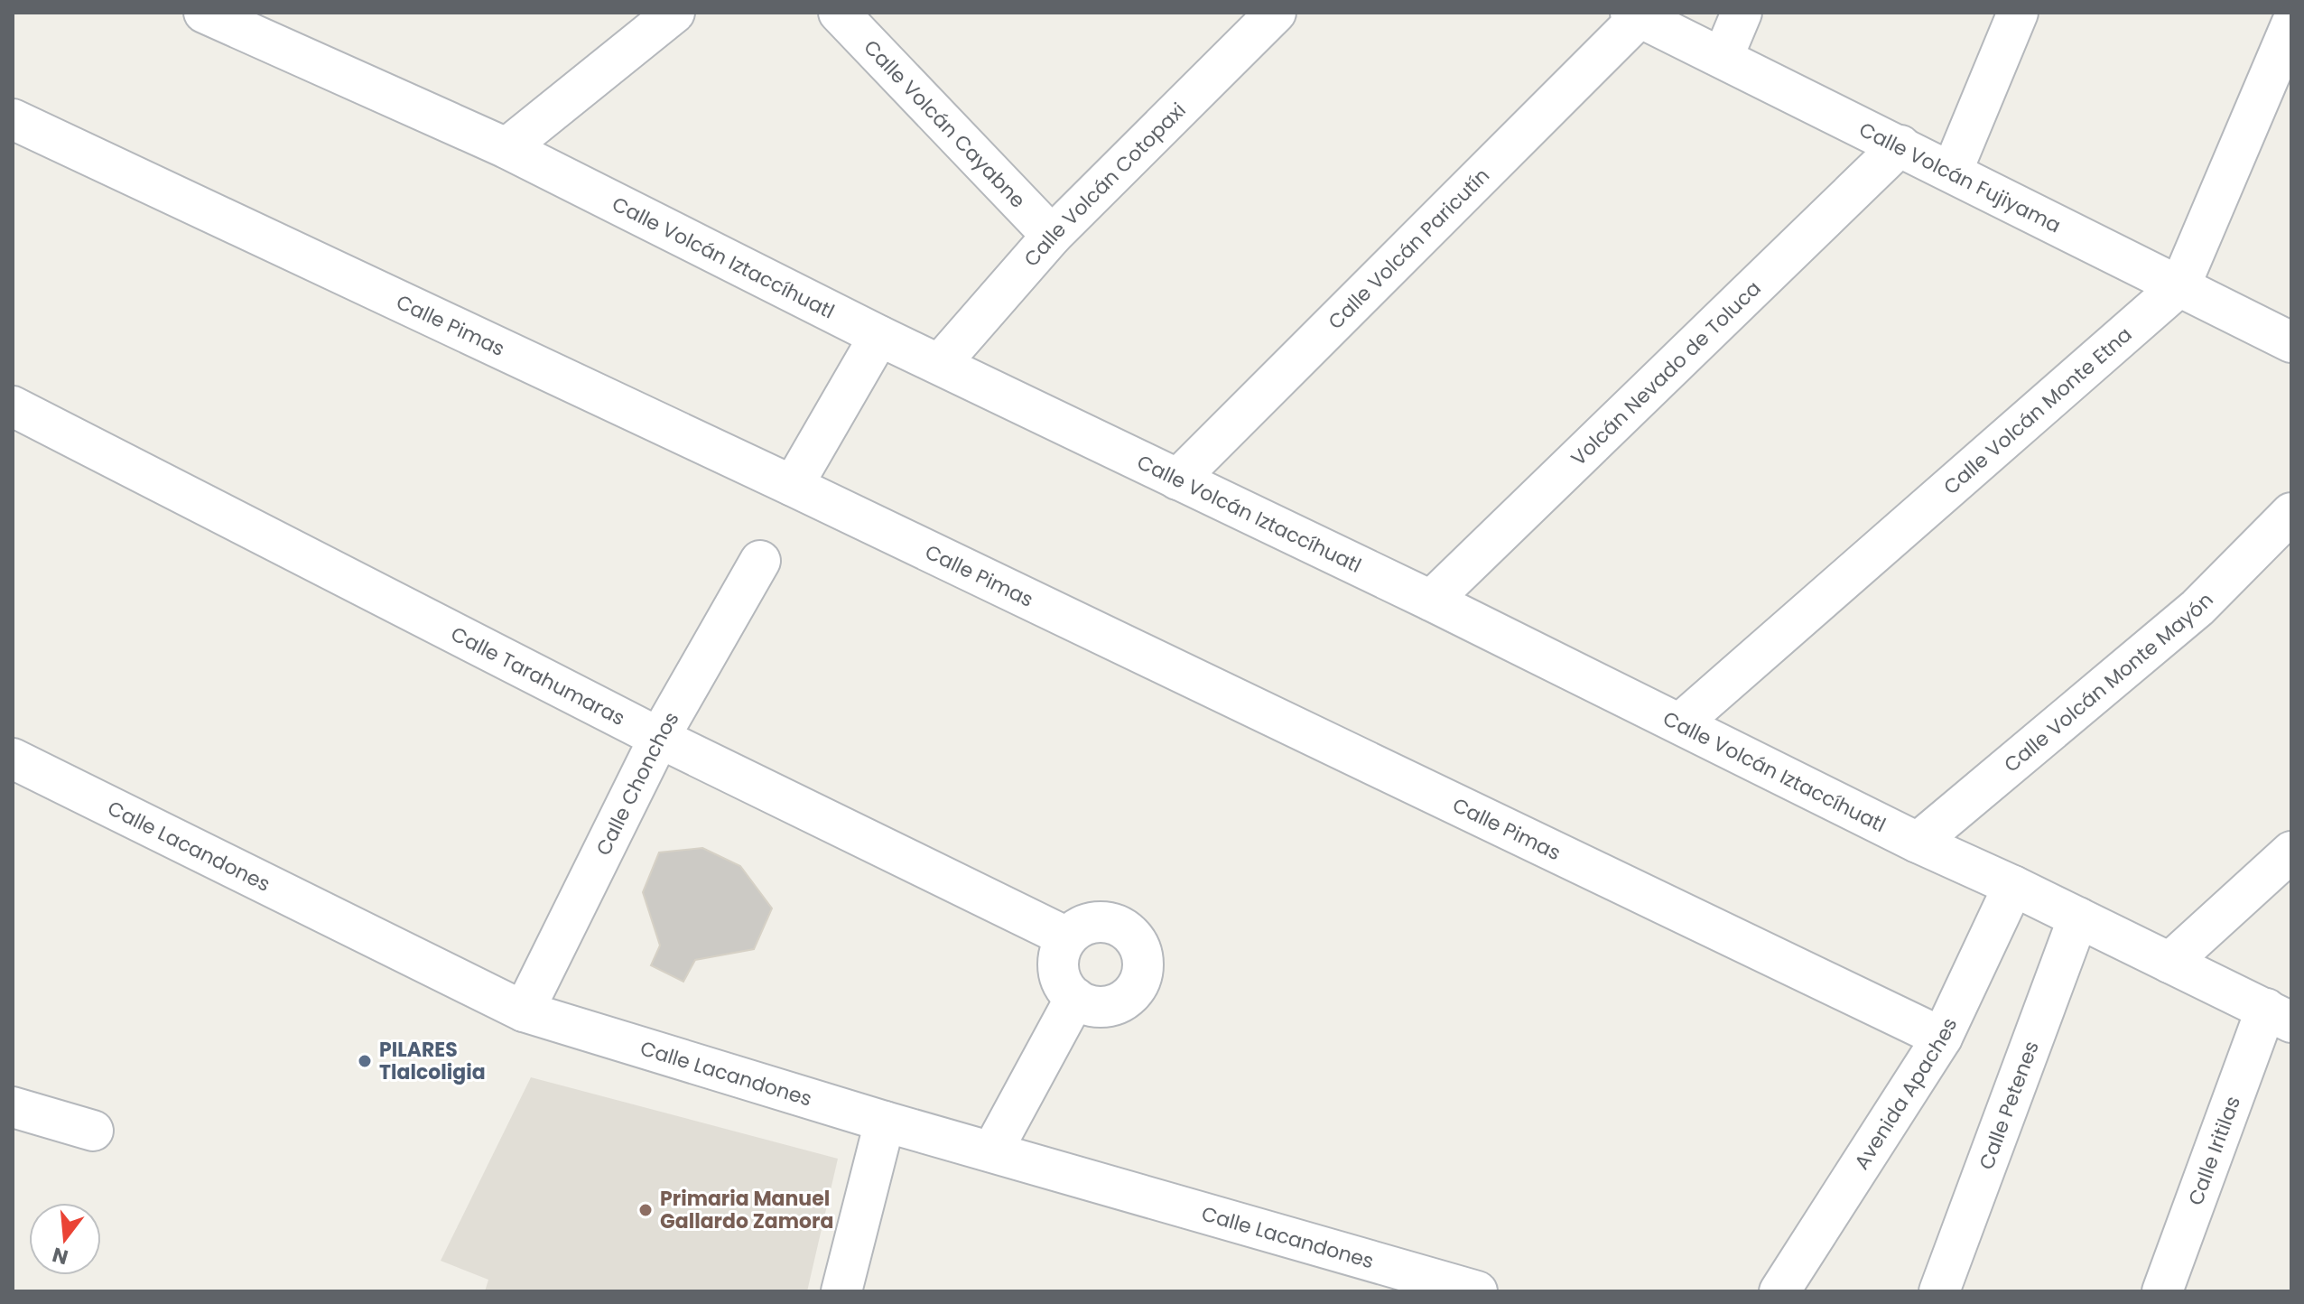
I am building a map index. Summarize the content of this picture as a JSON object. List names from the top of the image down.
{
  "streets": {
    "street": [
      "Calle Volcán Cayabne",
      "Calle Volcán Fujiyama",
      "Calle Volcán Cotopaxi",
      "Calle Volcán Paricutín",
      "Calle Volcán Iztaccíhuatl",
      "Calle Pimas",
      "Volcán Nevado de Toluca",
      "Calle Volcán Monte Etna",
      "Calle Tarahumaras",
      "Calle Volcán Monte Mayón",
      "Calle Chonchos",
      "Calle Lacandones",
      "Avenida Apaches",
      "Calle Petenes",
      "Calle Iritilas"
    ]
  },
  "crossings": [
    ["Calle Volcán Cayabne", "Calle Volcán Cotopaxi"],
    ["Calle Volcán Fujiyama", "Calle Volcán Paricutín"],
    ["Calle Volcán Fujiyama", "Volcán Nevado de Toluca"],
    ["Calle Volcán Fujiyama", "Calle Volcán Monte Etna"],
    ["Calle Volcán Cotopaxi", "Calle Volcán Iztaccíhuatl"],
    ["Calle Volcán Paricutín", "Calle Volcán Iztaccíhuatl"],
    ["Calle Volcán Iztaccíhuatl", "Volcán Nevado de Toluca"],
    ["Calle Volcán Iztaccíhuatl", "Calle Volcán Monte Etna"],
    ["Calle Volcán Iztaccíhuatl", "Calle Volcán Monte Mayón"],
    ["Calle Volcán Iztaccíhuatl", "Avenida Apaches"],
    ["Calle Volcán Iztaccíhuatl", "Calle Petenes"],
    ["Calle Volcán Iztaccíhuatl", "Calle Iritilas"],
    ["Calle Pimas", "Avenida Apaches"],
    ["Calle Tarahumaras", "Calle Chonchos"],
    ["Calle Chonchos", "Calle Lacandones"]
  ],
  "places": ["PILARES Tlalcoligia", "Primaria Manuel Gallardo Zamora"],
  "north": "bottom"
}
